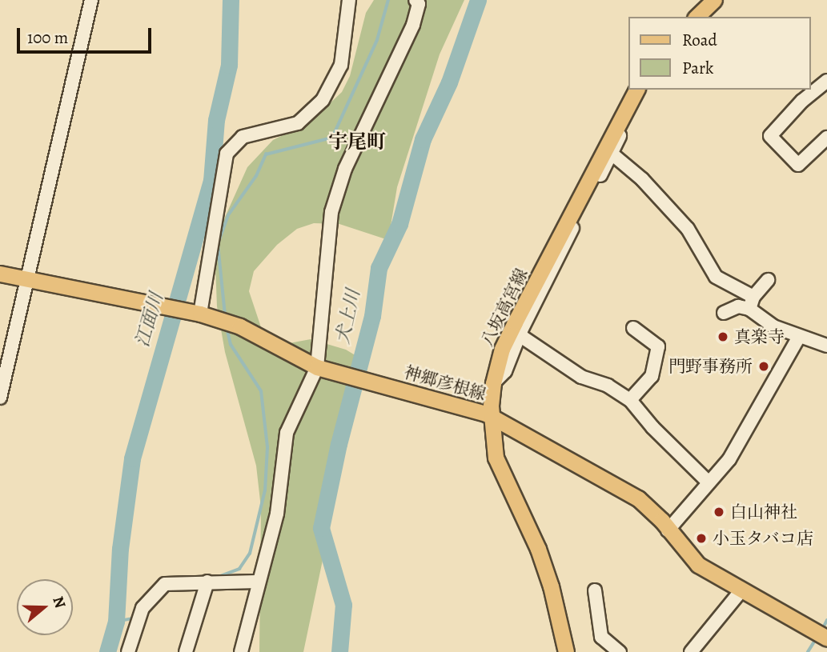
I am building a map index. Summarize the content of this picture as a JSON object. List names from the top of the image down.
{
  "streets": {
    "main road": ["八坂高宮線", "神郷彦根線"]
  },
  "crossings": [
    ["八坂高宮線", "神郷彦根線"]
  ],
  "districts": ["宇尾町"],
  "water": ["犬上川", "江面川"],
  "places": [
    "真楽寺",
    "門野事務所",
    "白山神社",
    "小玉タバコ店"
  ],
  "legend": ["Road", "Park"],
  "scale_bar": "100 m",
  "north": "right"
}
